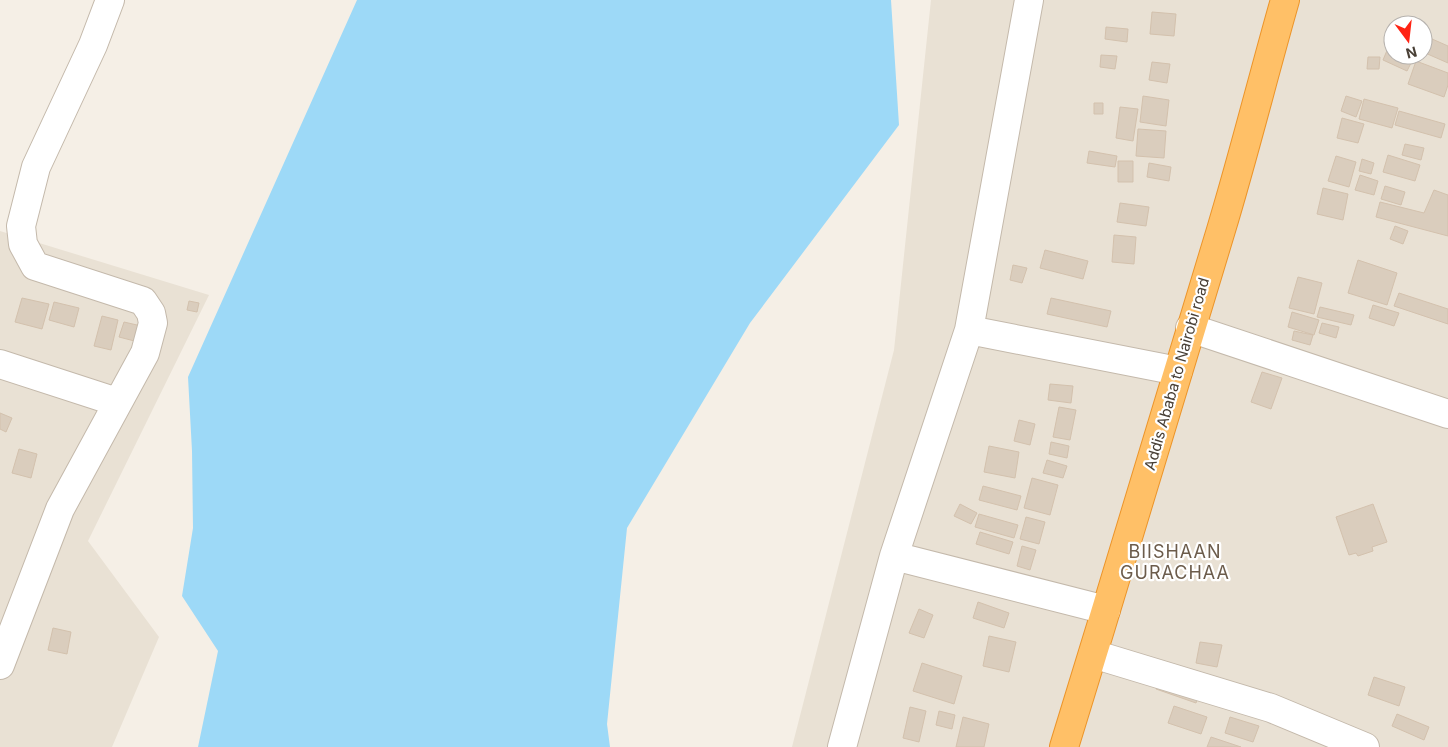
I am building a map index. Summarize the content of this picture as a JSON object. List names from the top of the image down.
{
  "streets": {
    "highway": ["Addis Ababa to Nairobi road"]
  },
  "districts": ["BIISHAAN GURACHAA"],
  "north": "bottom"
}
